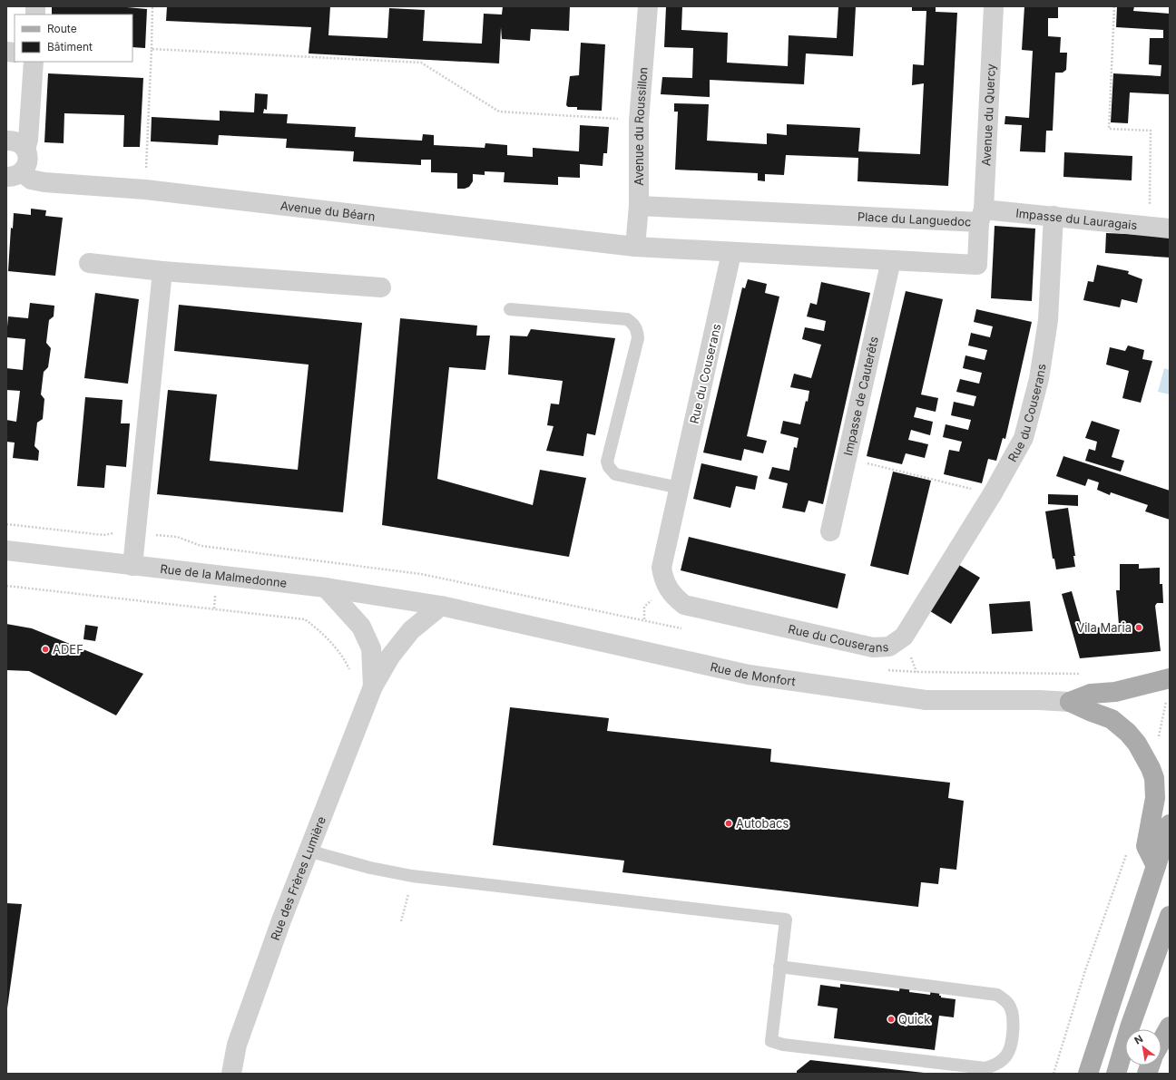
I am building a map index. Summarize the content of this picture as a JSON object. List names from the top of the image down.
{
  "streets": {
    "street": [
      "Avenue du Quercy",
      "Avenue du Roussillon",
      "Avenue du Béarn",
      "Impasse du Lauragais",
      "Place du Languedoc",
      "Rue du Couserans",
      "Impasse de Cauterêts",
      "Rue de la Malmedonne",
      "Rue de Monfort",
      "Rue des Frères Lumière"
    ]
  },
  "crossings": [
    ["Avenue du Quercy", "Impasse du Lauragais"],
    ["Avenue du Quercy", "Place du Languedoc"],
    ["Avenue du Roussillon", "Avenue du Béarn"],
    ["Avenue du Roussillon", "Place du Languedoc"],
    ["Avenue du Béarn", "Place du Languedoc"],
    ["Impasse du Lauragais", "Place du Languedoc"],
    ["Impasse du Lauragais", "Rue du Couserans"],
    ["Place du Languedoc", "Rue du Couserans"],
    ["Place du Languedoc", "Impasse de Cauterêts"],
    ["Rue de la Malmedonne", "Rue de Monfort"],
    ["Rue de la Malmedonne", "Rue des Frères Lumière"],
    ["Rue de Monfort", "Rue des Frères Lumière"]
  ],
  "places": [
    "Vila Maria",
    "ADEF",
    "Autobacs",
    "Quick"
  ],
  "legend": ["Route", "Bâtiment"],
  "north": "top left"
}
